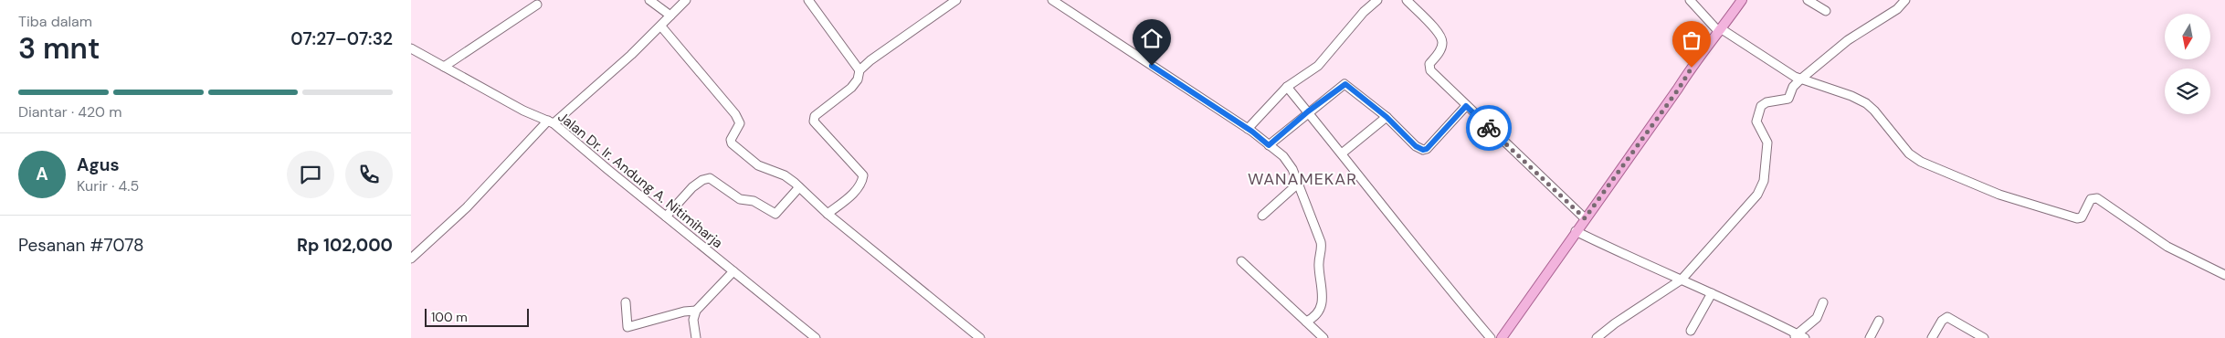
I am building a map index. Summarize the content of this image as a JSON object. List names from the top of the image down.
{
  "streets": {
    "street": ["Jalan Dr. Ir. Andung A. Nitimiharja"]
  },
  "districts": ["WANAMEKAR"],
  "scale_bar": "100 m",
  "north": "bottom",
  "page": {
    "heading": ["3 mnt", "Tiba dalam", "07:27–07:32"],
    "panel": [
      "Agus",
      "Kurir · 4.5",
      "Pesanan #7078",
      "Rp 102,000"
    ],
    "bar": "Diantar · 420 m",
    "round": "A",
    "scale": "100 m"
  }
}
